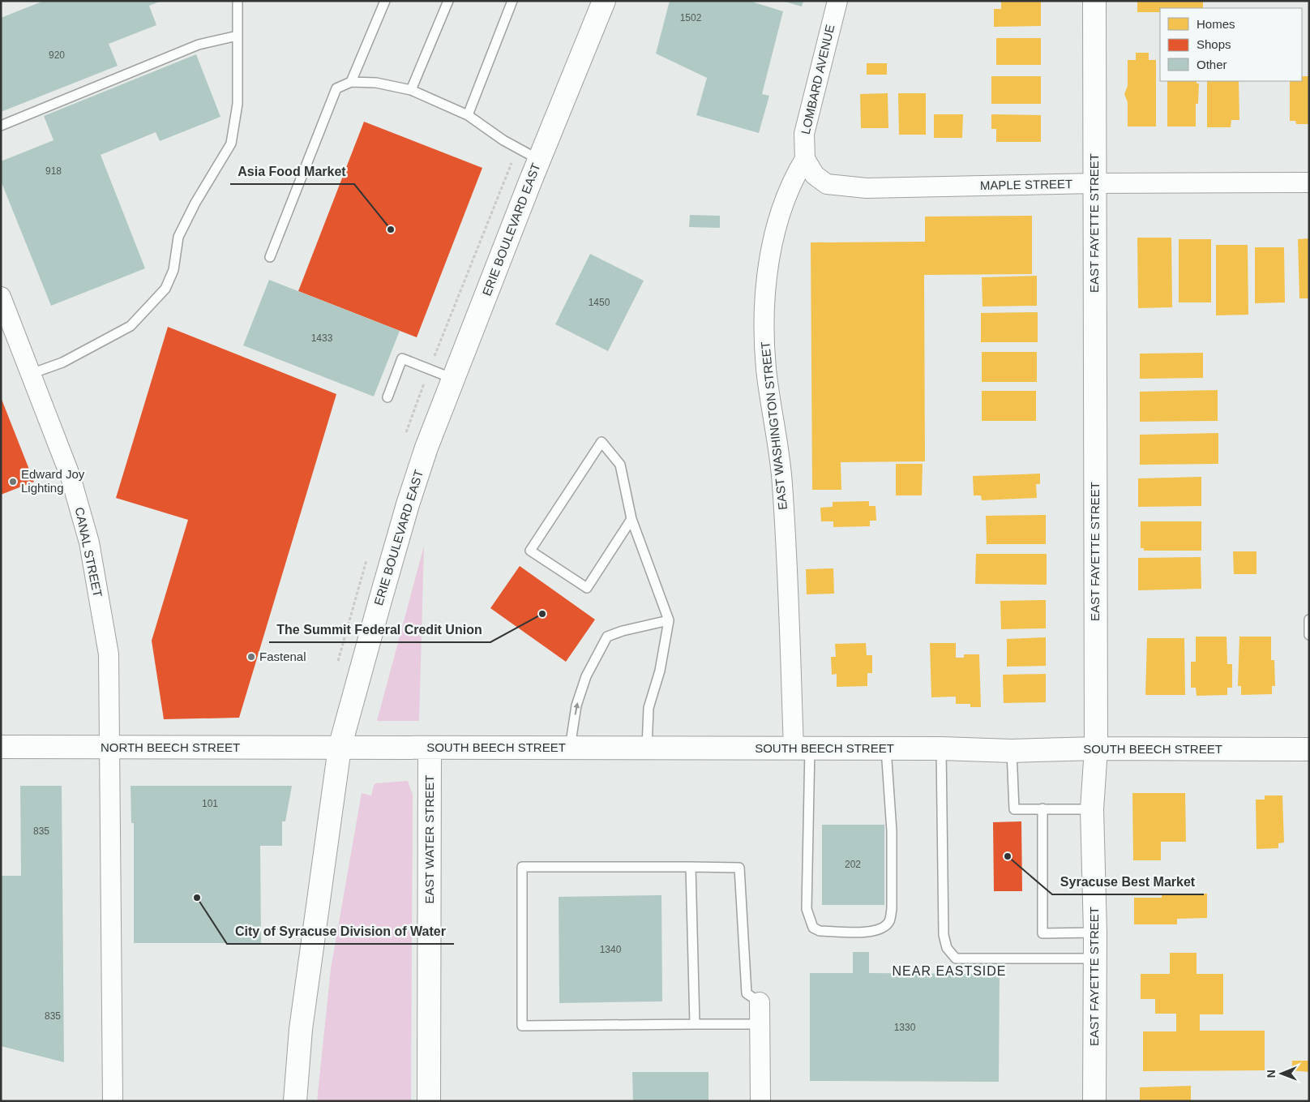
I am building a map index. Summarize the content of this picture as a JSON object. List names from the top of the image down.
{
  "streets": {
    "street": [
      "LOMBARD AVENUE",
      "MAPLE STREET",
      "EAST FAYETTE STREET",
      "ERIE BOULEVARD EAST",
      "EAST WASHINGTON STREET",
      "CANAL STREET",
      "NORTH BEECH STREET",
      "SOUTH BEECH STREET",
      "EAST WATER STREET"
    ]
  },
  "crossings": [
    ["LOMBARD AVENUE", "MAPLE STREET"],
    ["LOMBARD AVENUE", "EAST WASHINGTON STREET"],
    ["MAPLE STREET", "EAST FAYETTE STREET"],
    ["MAPLE STREET", "EAST WASHINGTON STREET"],
    ["EAST FAYETTE STREET", "SOUTH BEECH STREET"],
    ["ERIE BOULEVARD EAST", "NORTH BEECH STREET"],
    ["ERIE BOULEVARD EAST", "SOUTH BEECH STREET"],
    ["EAST WASHINGTON STREET", "SOUTH BEECH STREET"],
    ["CANAL STREET", "NORTH BEECH STREET"],
    ["NORTH BEECH STREET", "SOUTH BEECH STREET"],
    ["SOUTH BEECH STREET", "EAST WATER STREET"]
  ],
  "districts": ["NEAR EASTSIDE"],
  "places": [
    "Asia Food Market",
    "Edward Joy Lighting",
    "The Summit Federal Credit Union",
    "Fastenal",
    "Syracuse Best Market",
    "City of Syracuse Division of Water"
  ],
  "house_numbers": [
    "1502",
    "920",
    "918",
    "1450",
    "1433",
    "101",
    "835",
    "202",
    "1340",
    "835",
    "1330"
  ],
  "legend": ["Homes", "Shops", "Other"],
  "north": "left"
}
